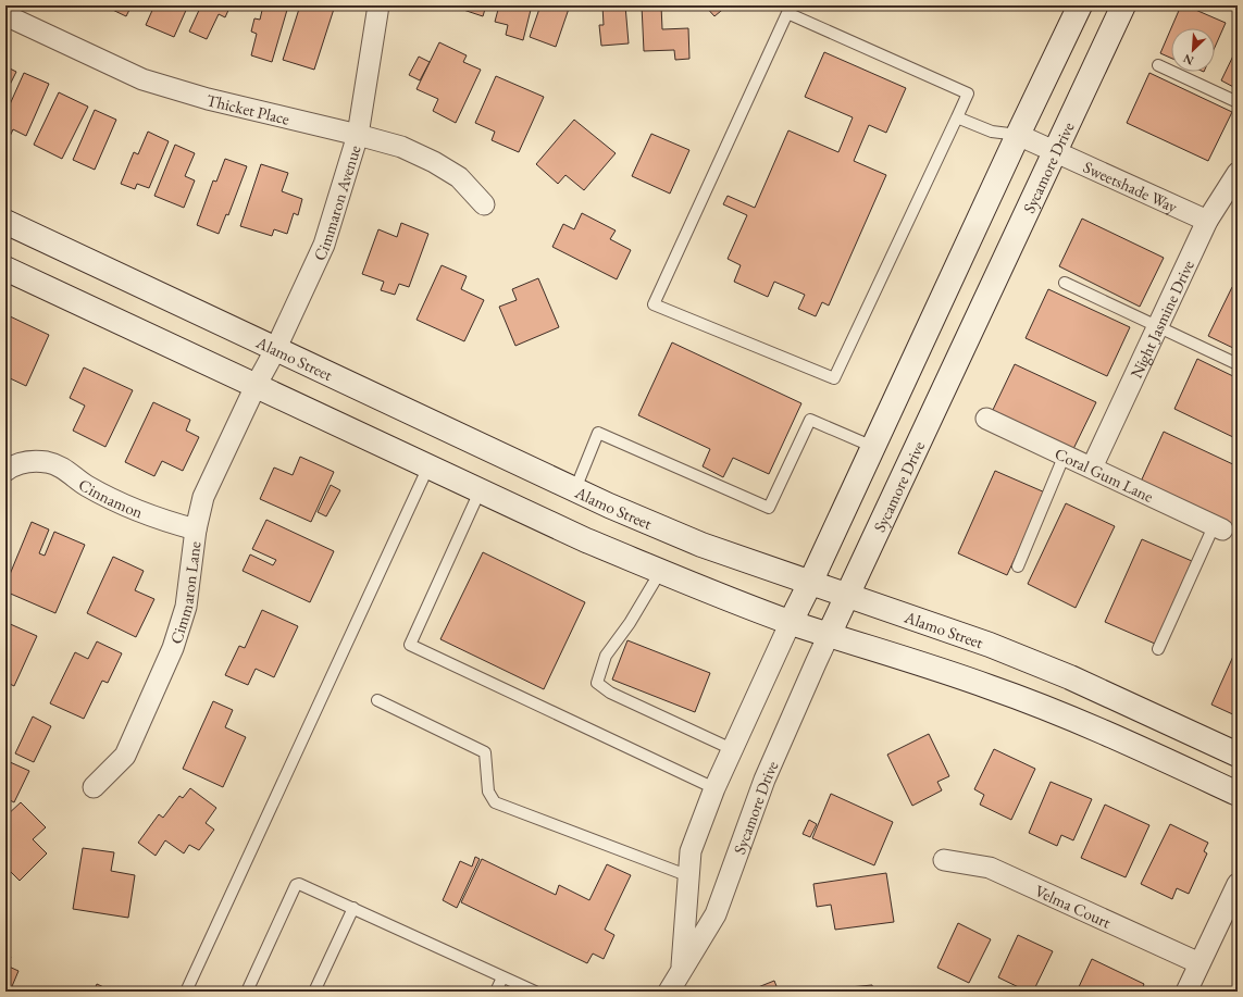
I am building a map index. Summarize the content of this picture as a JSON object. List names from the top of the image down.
{
  "streets": {
    "main road": ["Sycamore Drive", "Alamo Street"],
    "street": [
      "Thicket Place",
      "Sweetshade Way",
      "Cimmaron Avenue",
      "Night Jasmine Drive",
      "Coral Gum Lane",
      "Cinnamon",
      "Cimmaron Lane",
      "Velma Court"
    ]
  },
  "crossings": [
    ["Thicket Place", "Cimmaron Avenue"],
    ["Sycamore Drive", "Sweetshade Way"],
    ["Sycamore Drive", "Alamo Street"],
    ["Sweetshade Way", "Night Jasmine Drive"],
    ["Cimmaron Avenue", "Alamo Street"],
    ["Cimmaron Avenue", "Cimmaron Lane"],
    ["Night Jasmine Drive", "Coral Gum Lane"],
    ["Cinnamon", "Cimmaron Lane"]
  ],
  "north": "bottom left"
}
